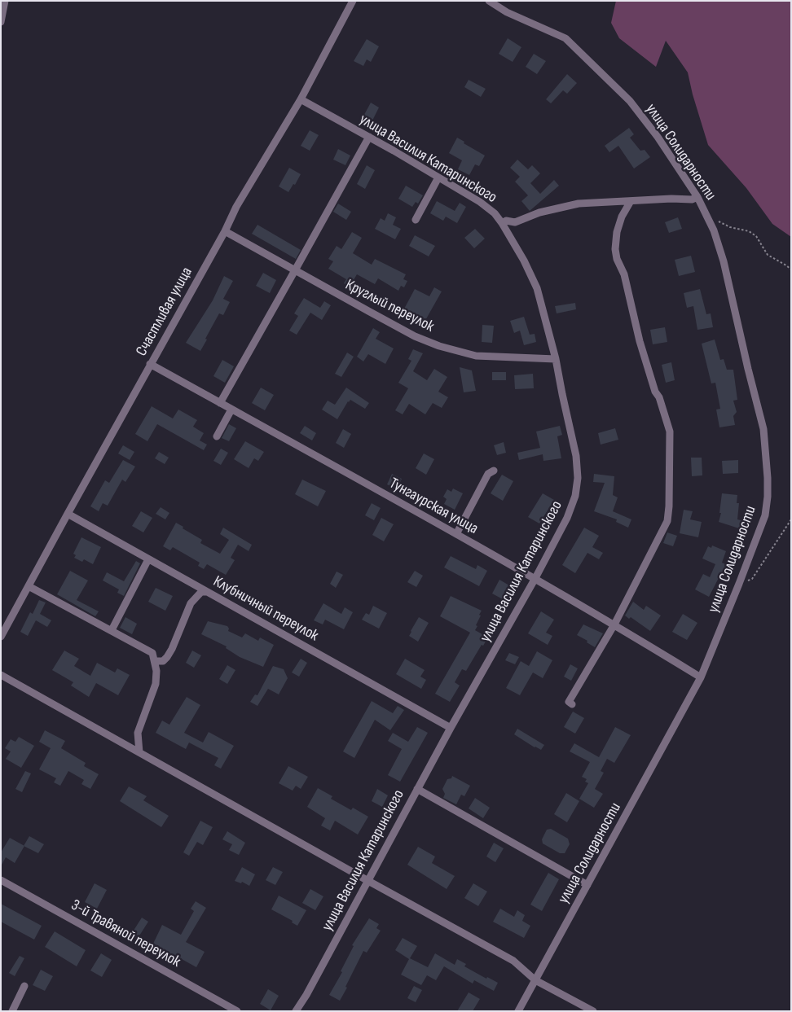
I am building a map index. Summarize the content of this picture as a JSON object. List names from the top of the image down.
{
  "streets": {
    "street": [
      "улица Солидарности",
      "улица Василия Катаринского",
      "Круглый переулок",
      "Счастливая улица",
      "Тунгаурская улица",
      "Клубничный переулок",
      "3-й Травяной переулок"
    ]
  },
  "crossings": [
    ["улица Солидарности", "Тунгаурская улица"],
    ["улица Василия Катаринского", "Круглый переулок"],
    ["улица Василия Катаринского", "Счастливая улица"],
    ["улица Василия Катаринского", "Тунгаурская улица"],
    ["улица Василия Катаринского", "Клубничный переулок"],
    ["Круглый переулок", "Счастливая улица"],
    ["Счастливая улица", "Тунгаурская улица"],
    ["Счастливая улица", "Клубничный переулок"]
  ]
}
